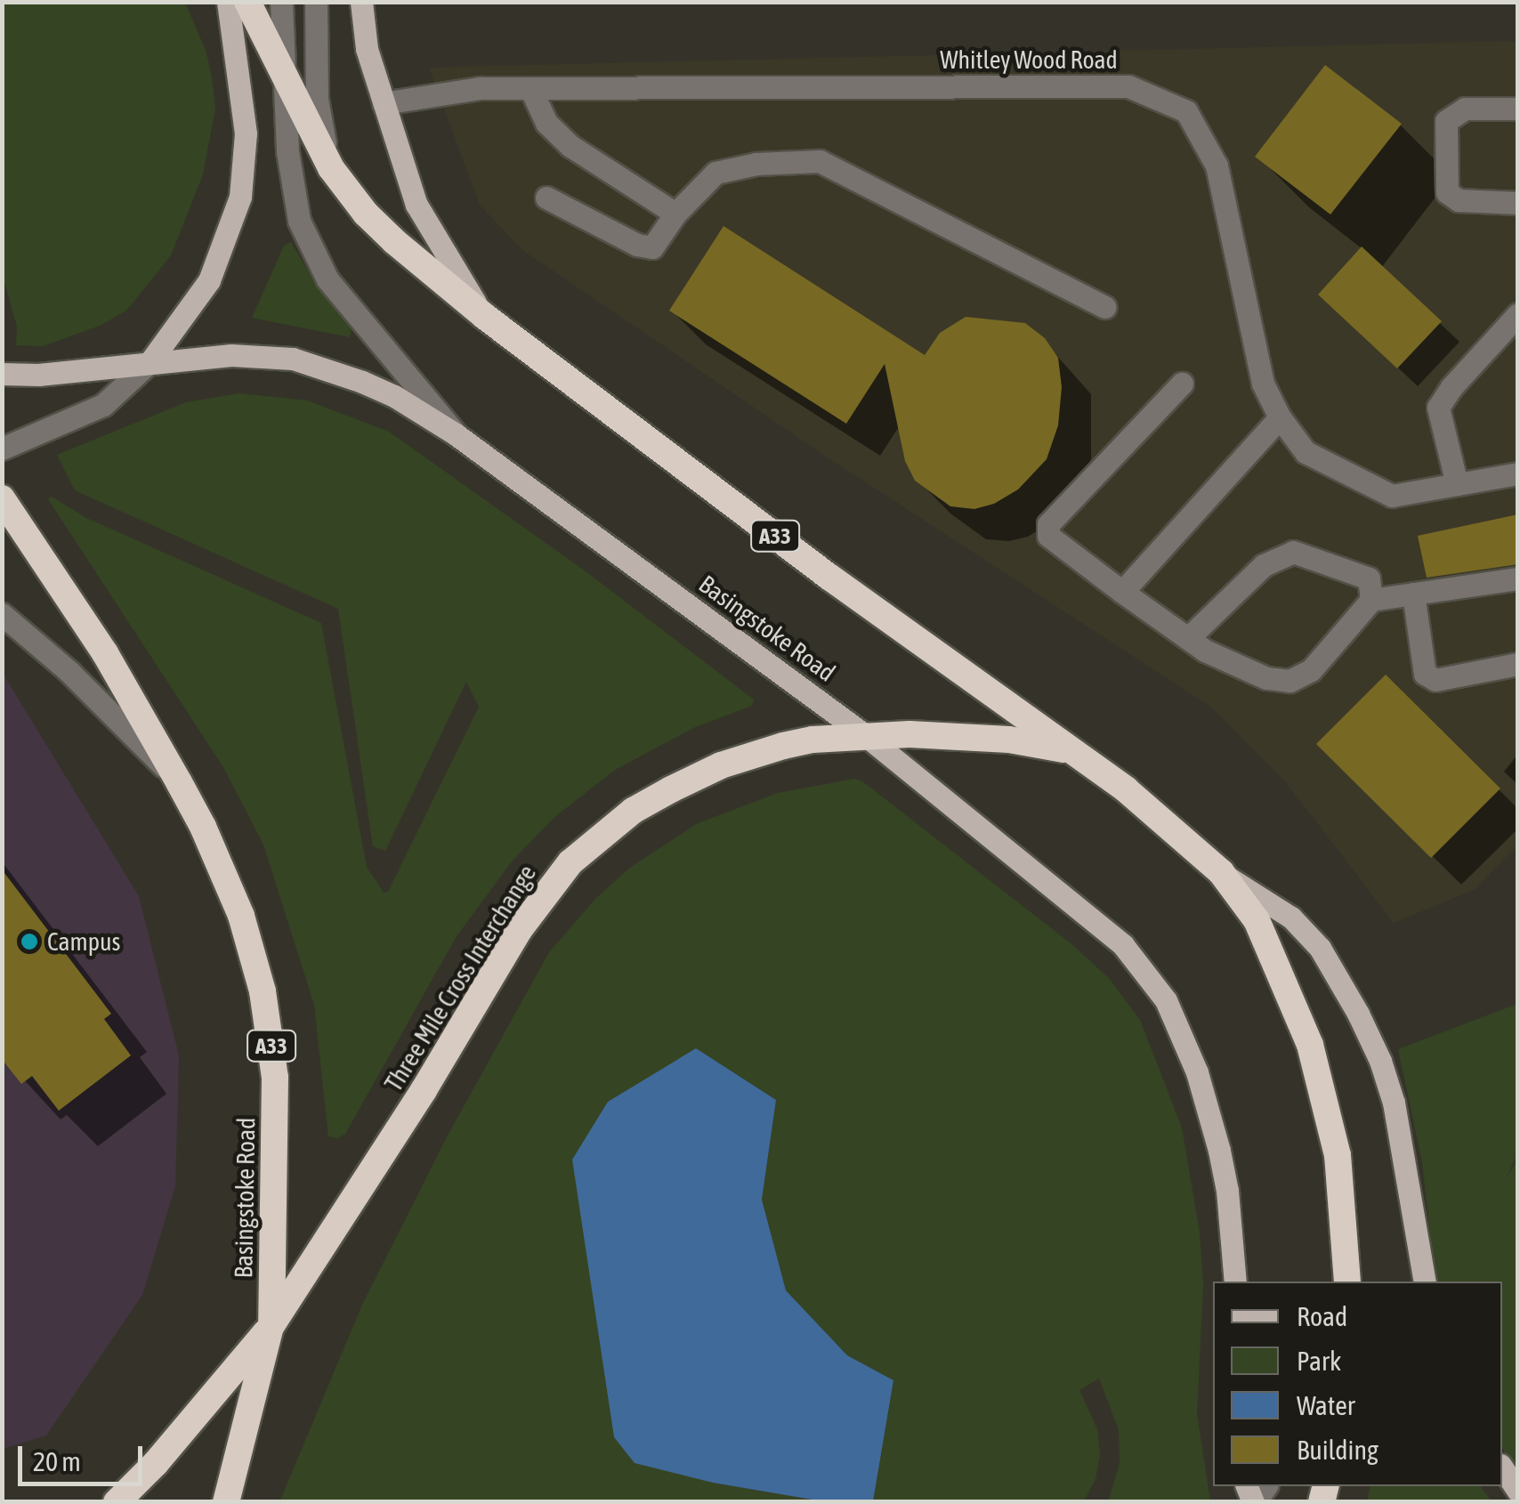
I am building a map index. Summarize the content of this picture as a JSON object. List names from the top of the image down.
{
  "streets": {
    "highway": ["A33", "Basingstoke Road", "Three Mile Cross Interchange"],
    "street": ["Whitley Wood Road"]
  },
  "crossings": [
    ["A33", "Three Mile Cross Interchange"],
    ["Basingstoke Road", "Three Mile Cross Interchange"]
  ],
  "places": ["Campus"],
  "legend": [
    "Road",
    "Park",
    "Water",
    "Building"
  ],
  "scale_bar": "20 m"
}
